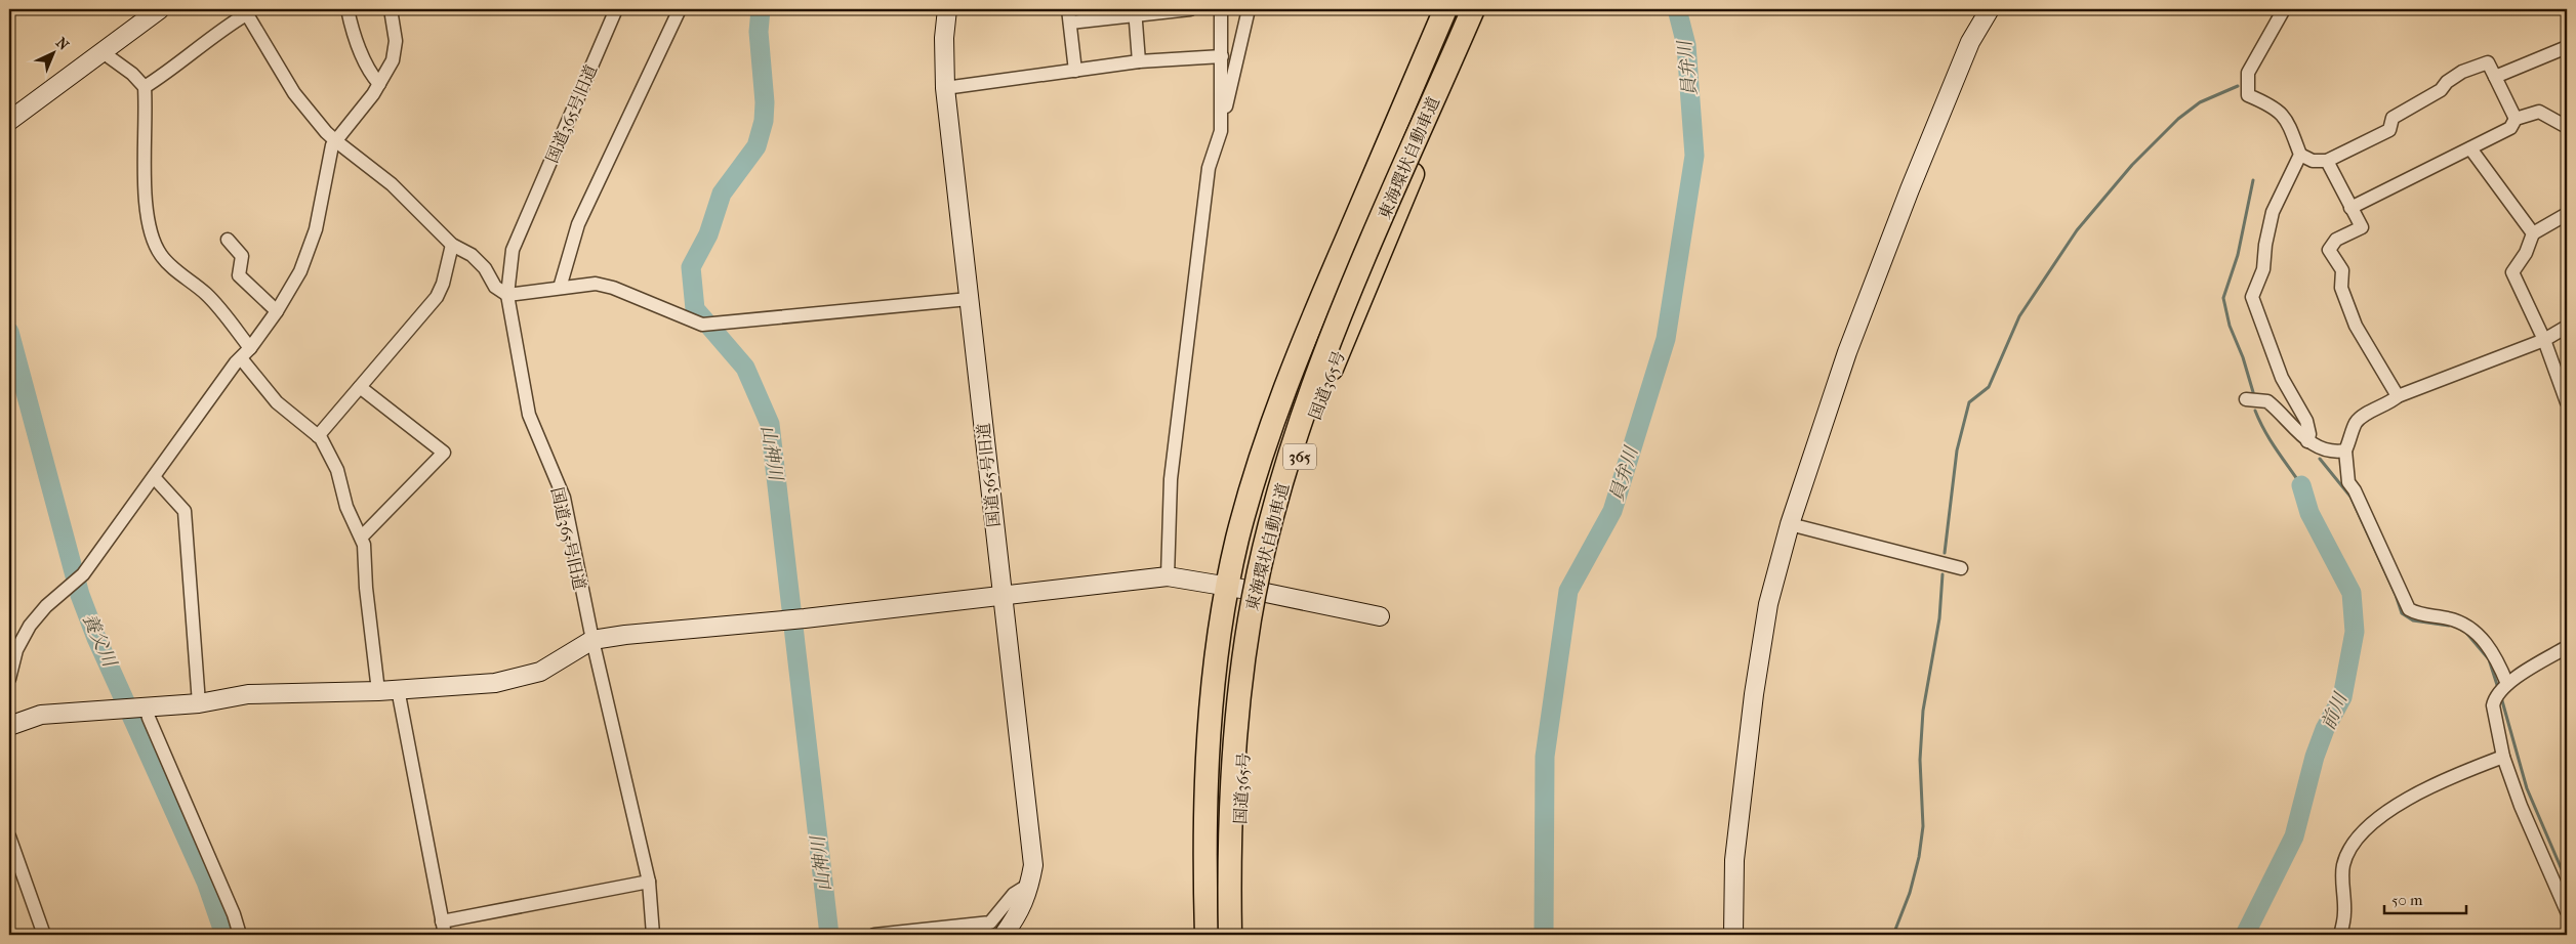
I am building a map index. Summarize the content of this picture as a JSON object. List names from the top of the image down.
{
  "streets": {
    "highway": ["東海環状自動車道", "国道365号", "365"],
    "street": ["国道365号旧道"]
  },
  "water": [
    "員弁川",
    "山神川",
    "養父川",
    "前川"
  ],
  "scale_bar": "50 m",
  "north": "top right"
}
